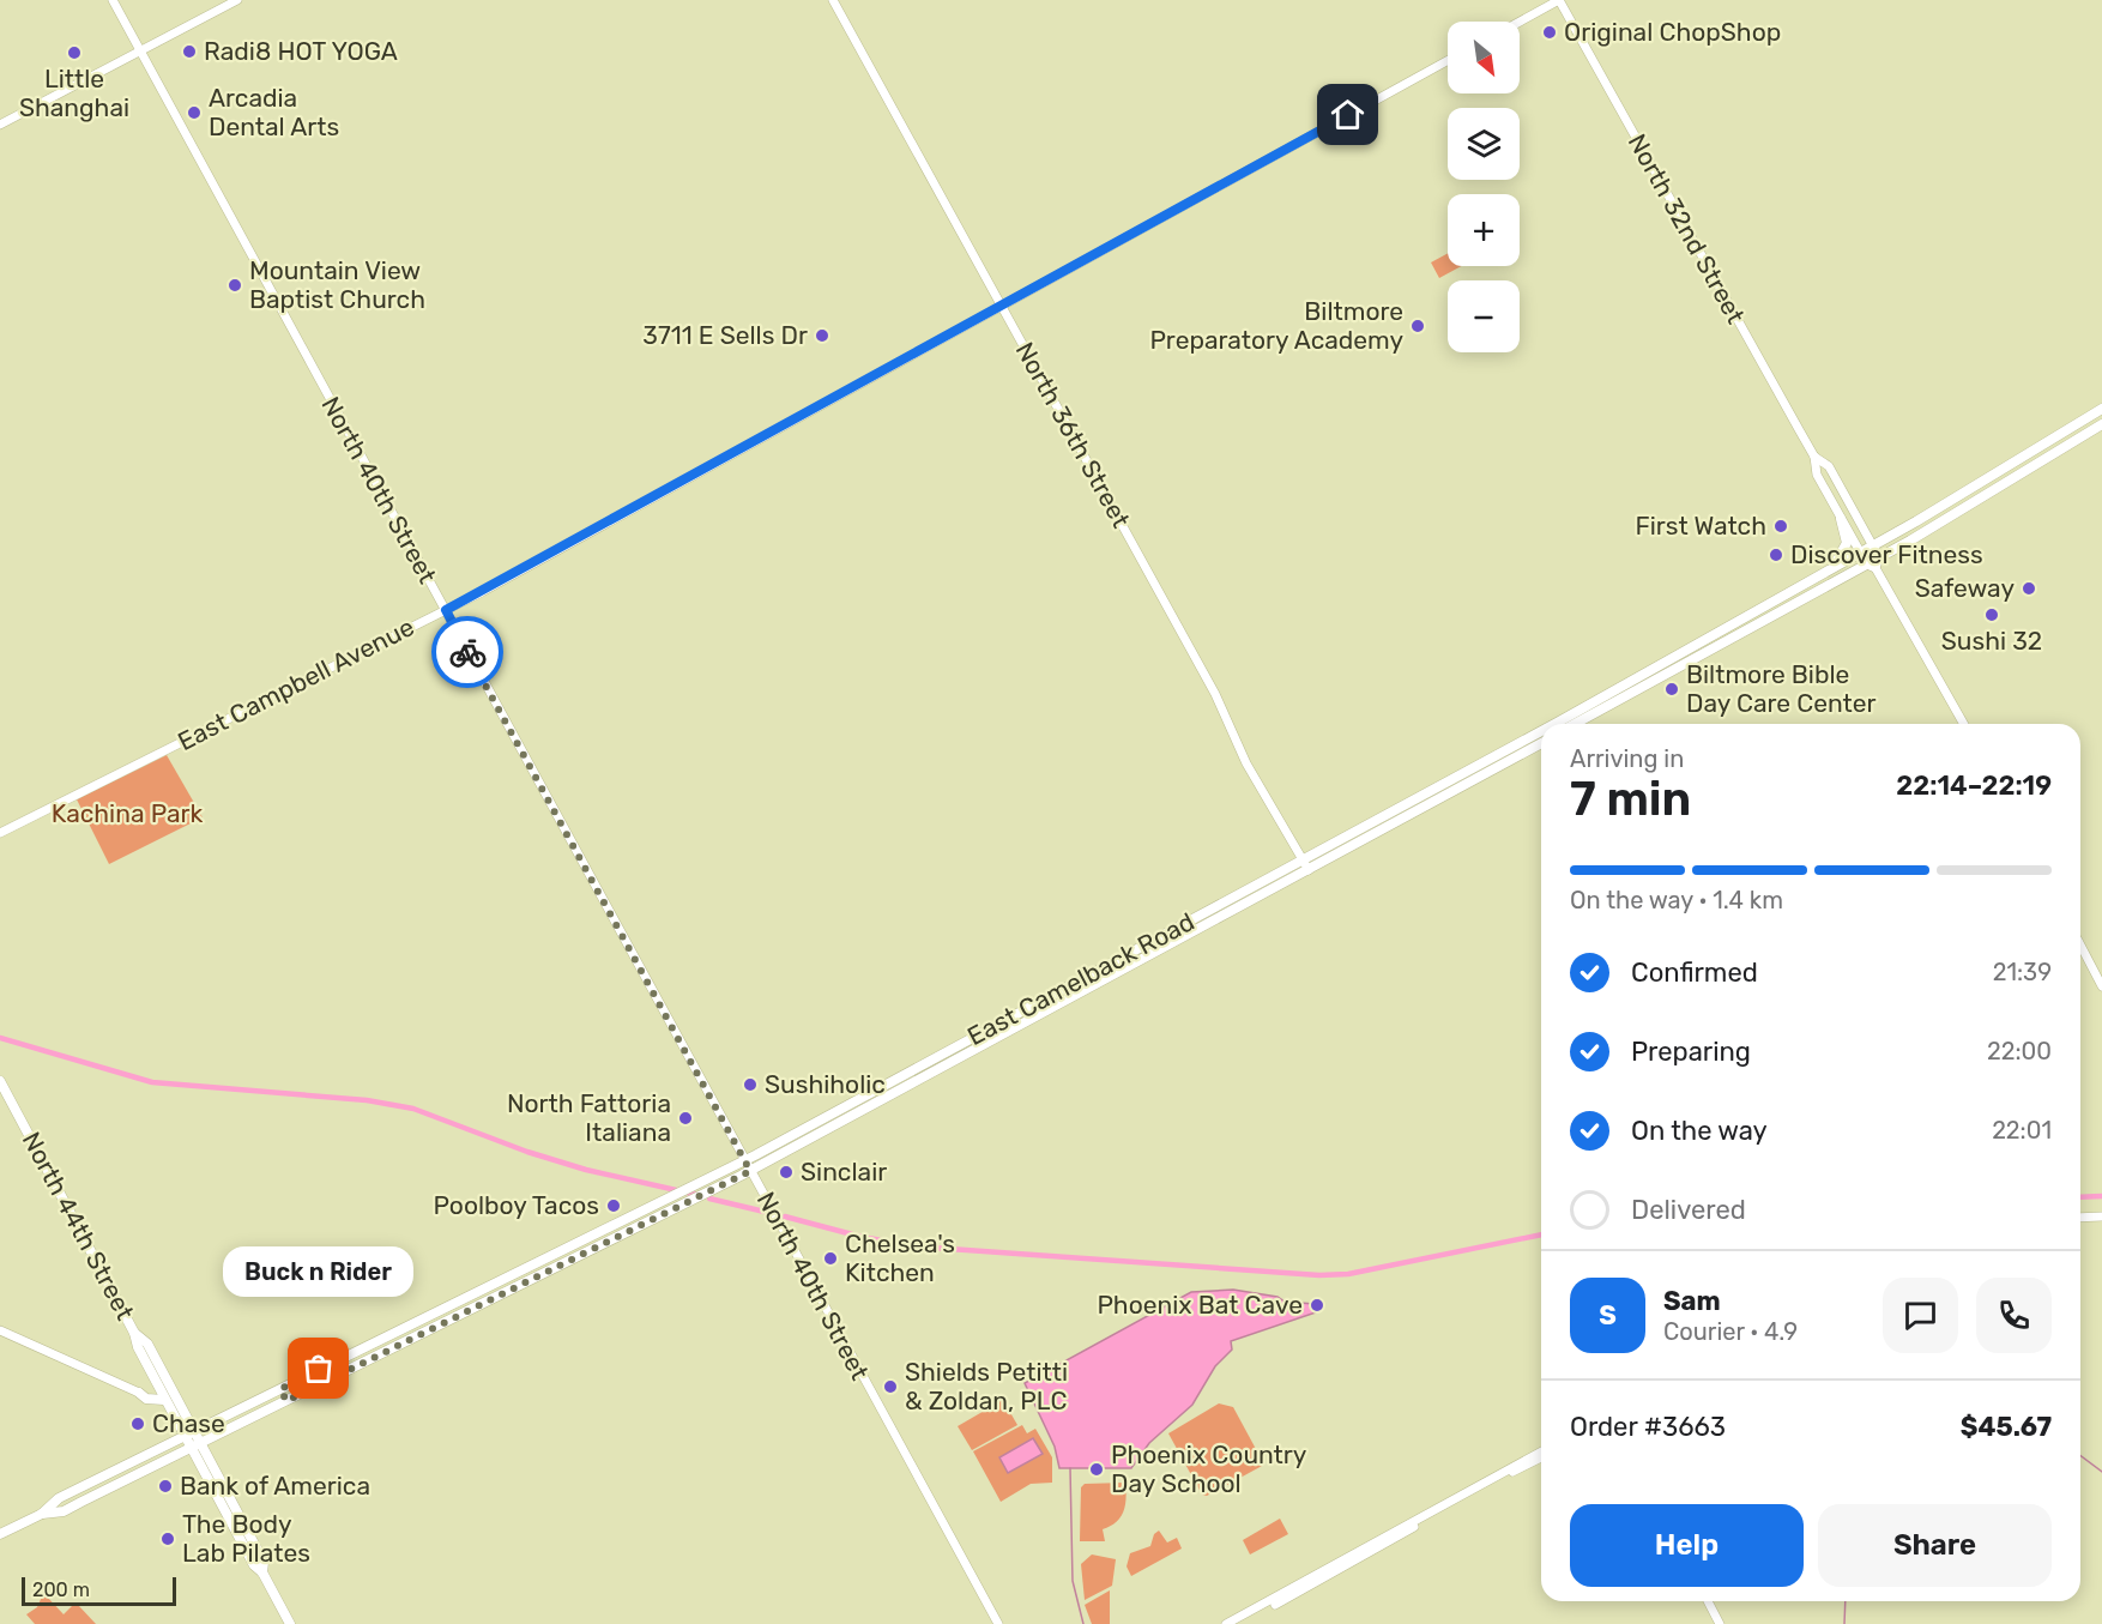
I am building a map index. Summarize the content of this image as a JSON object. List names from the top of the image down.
{
  "streets": {
    "main road": [
      "North 32nd Street",
      "North 36th Street",
      "North 40th Street",
      "East Campbell Avenue",
      "East Camelback Road",
      "North 44th Street"
    ]
  },
  "crossings": [
    ["North 32nd Street", "East Camelback Road"],
    ["North 36th Street", "East Campbell Avenue"],
    ["North 36th Street", "East Camelback Road"],
    ["North 40th Street", "East Campbell Avenue"],
    ["North 40th Street", "East Camelback Road"],
    ["East Camelback Road", "North 44th Street"]
  ],
  "parks": ["Kachina Park"],
  "places": [
    "Original ChopShop",
    "Radi8 HOT YOGA",
    "Little Shanghai",
    "Arcadia Dental Arts",
    "Mountain View Baptist Church",
    "Biltmore Preparatory Academy",
    "3711 E Sells Dr",
    "First Watch",
    "Discover Fitness",
    "Safeway",
    "Sushi 32",
    "Biltmore Bible Day Care Center",
    "Sushiholic",
    "North Fattoria Italiana",
    "Sinclair",
    "Poolboy Tacos",
    "Chelsea's Kitchen",
    "Phoenix Bat Cave",
    "Buck n Rider",
    "Shields Petitti & Zoldan, PLC",
    "Chase",
    "Phoenix Country Day School",
    "Bank of America",
    "The Body Lab Pilates"
  ],
  "scale_bar": "200 m",
  "north": "bottom right",
  "page": {
    "map_buttons": ["+", "−"],
    "heading": ["7 min", "Arriving in", "22:14–22:19"],
    "panel": [
      "Sam",
      "Courier · 4.9",
      "Order #3663",
      "$45.67"
    ],
    "bar": "On the way · 1.4 km",
    "list": [
      ["Confirmed", "21:39"],
      ["Preparing", "22:00"],
      ["On the way", "22:01"],
      "Delivered"
    ],
    "bubble": "Buck n Rider",
    "round": "S",
    "buttons": ["Help", "Share"],
    "scale": "200 m"
  }
}
